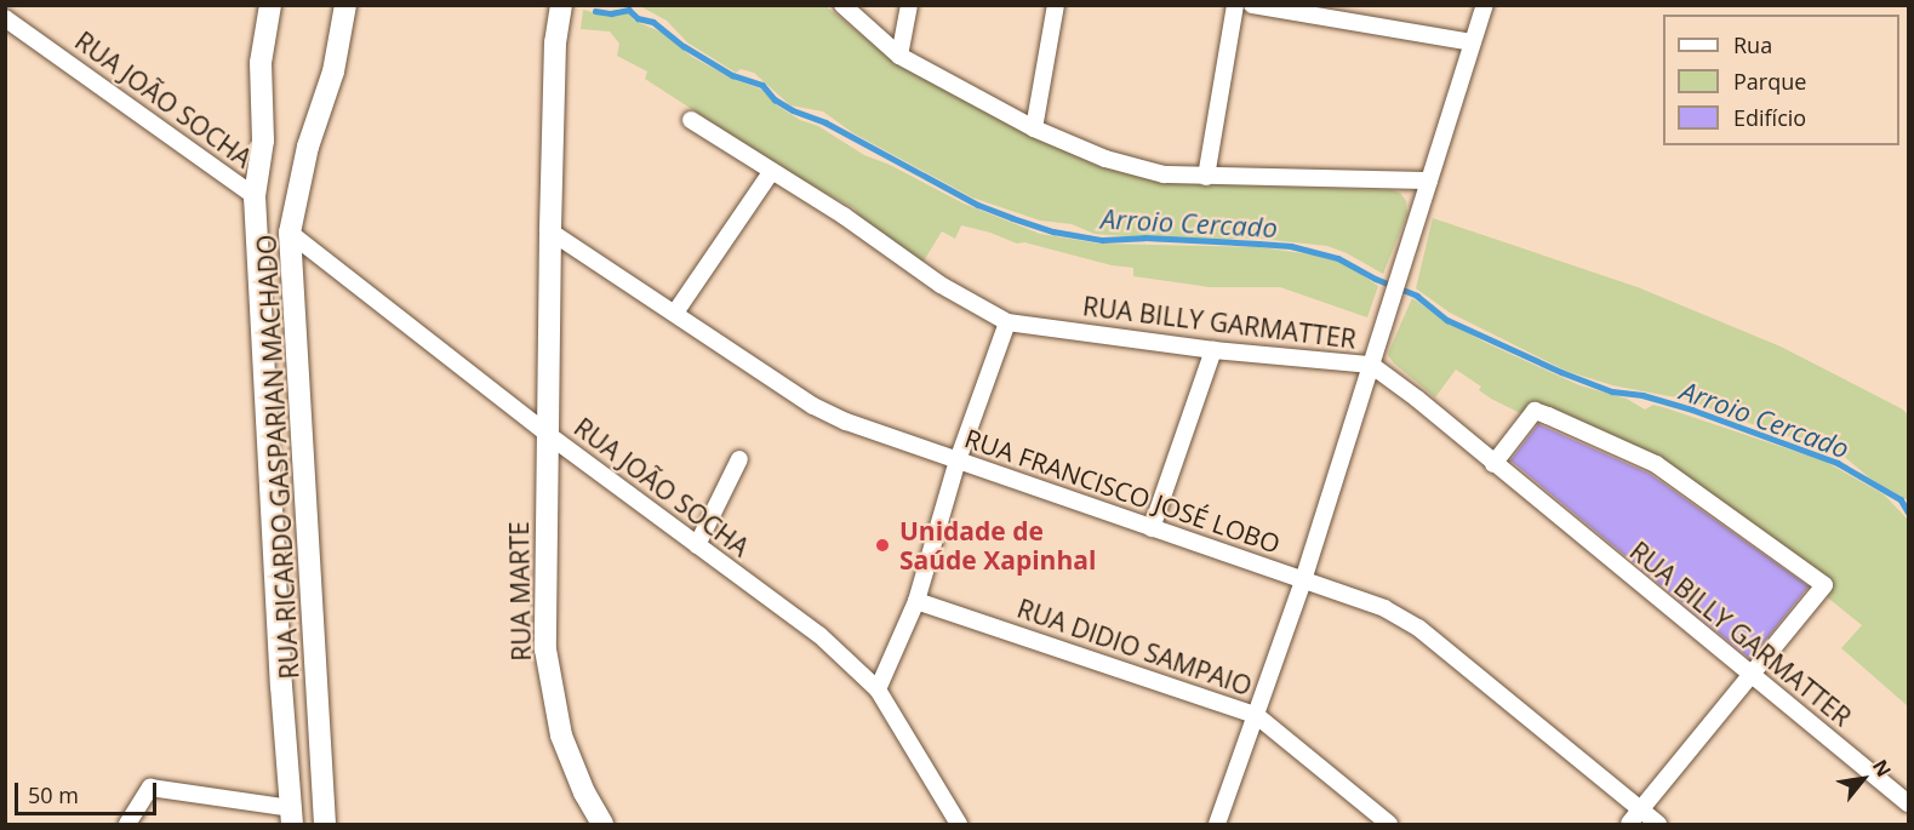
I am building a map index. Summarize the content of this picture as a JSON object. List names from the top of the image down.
{
  "streets": {
    "street": [
      "RUA JOÃO SOCHA",
      "RUA BILLY GARMATTER",
      "RUA RICARDO GASPARIAN MACHADO",
      "RUA FRANCISCO JOSÉ LOBO",
      "RUA MARTE",
      "RUA DIDIO SAMPAIO"
    ]
  },
  "crossings": [
    ["RUA JOÃO SOCHA", "RUA RICARDO GASPARIAN MACHADO"],
    ["RUA JOÃO SOCHA", "RUA MARTE"],
    ["RUA FRANCISCO JOSÉ LOBO", "RUA MARTE"]
  ],
  "water": ["Arroio Cercado"],
  "places": ["Unidade de Saúde Xapinhal"],
  "legend": ["Rua", "Parque", "Edifício"],
  "scale_bar": "50 m",
  "north": "top right"
}
